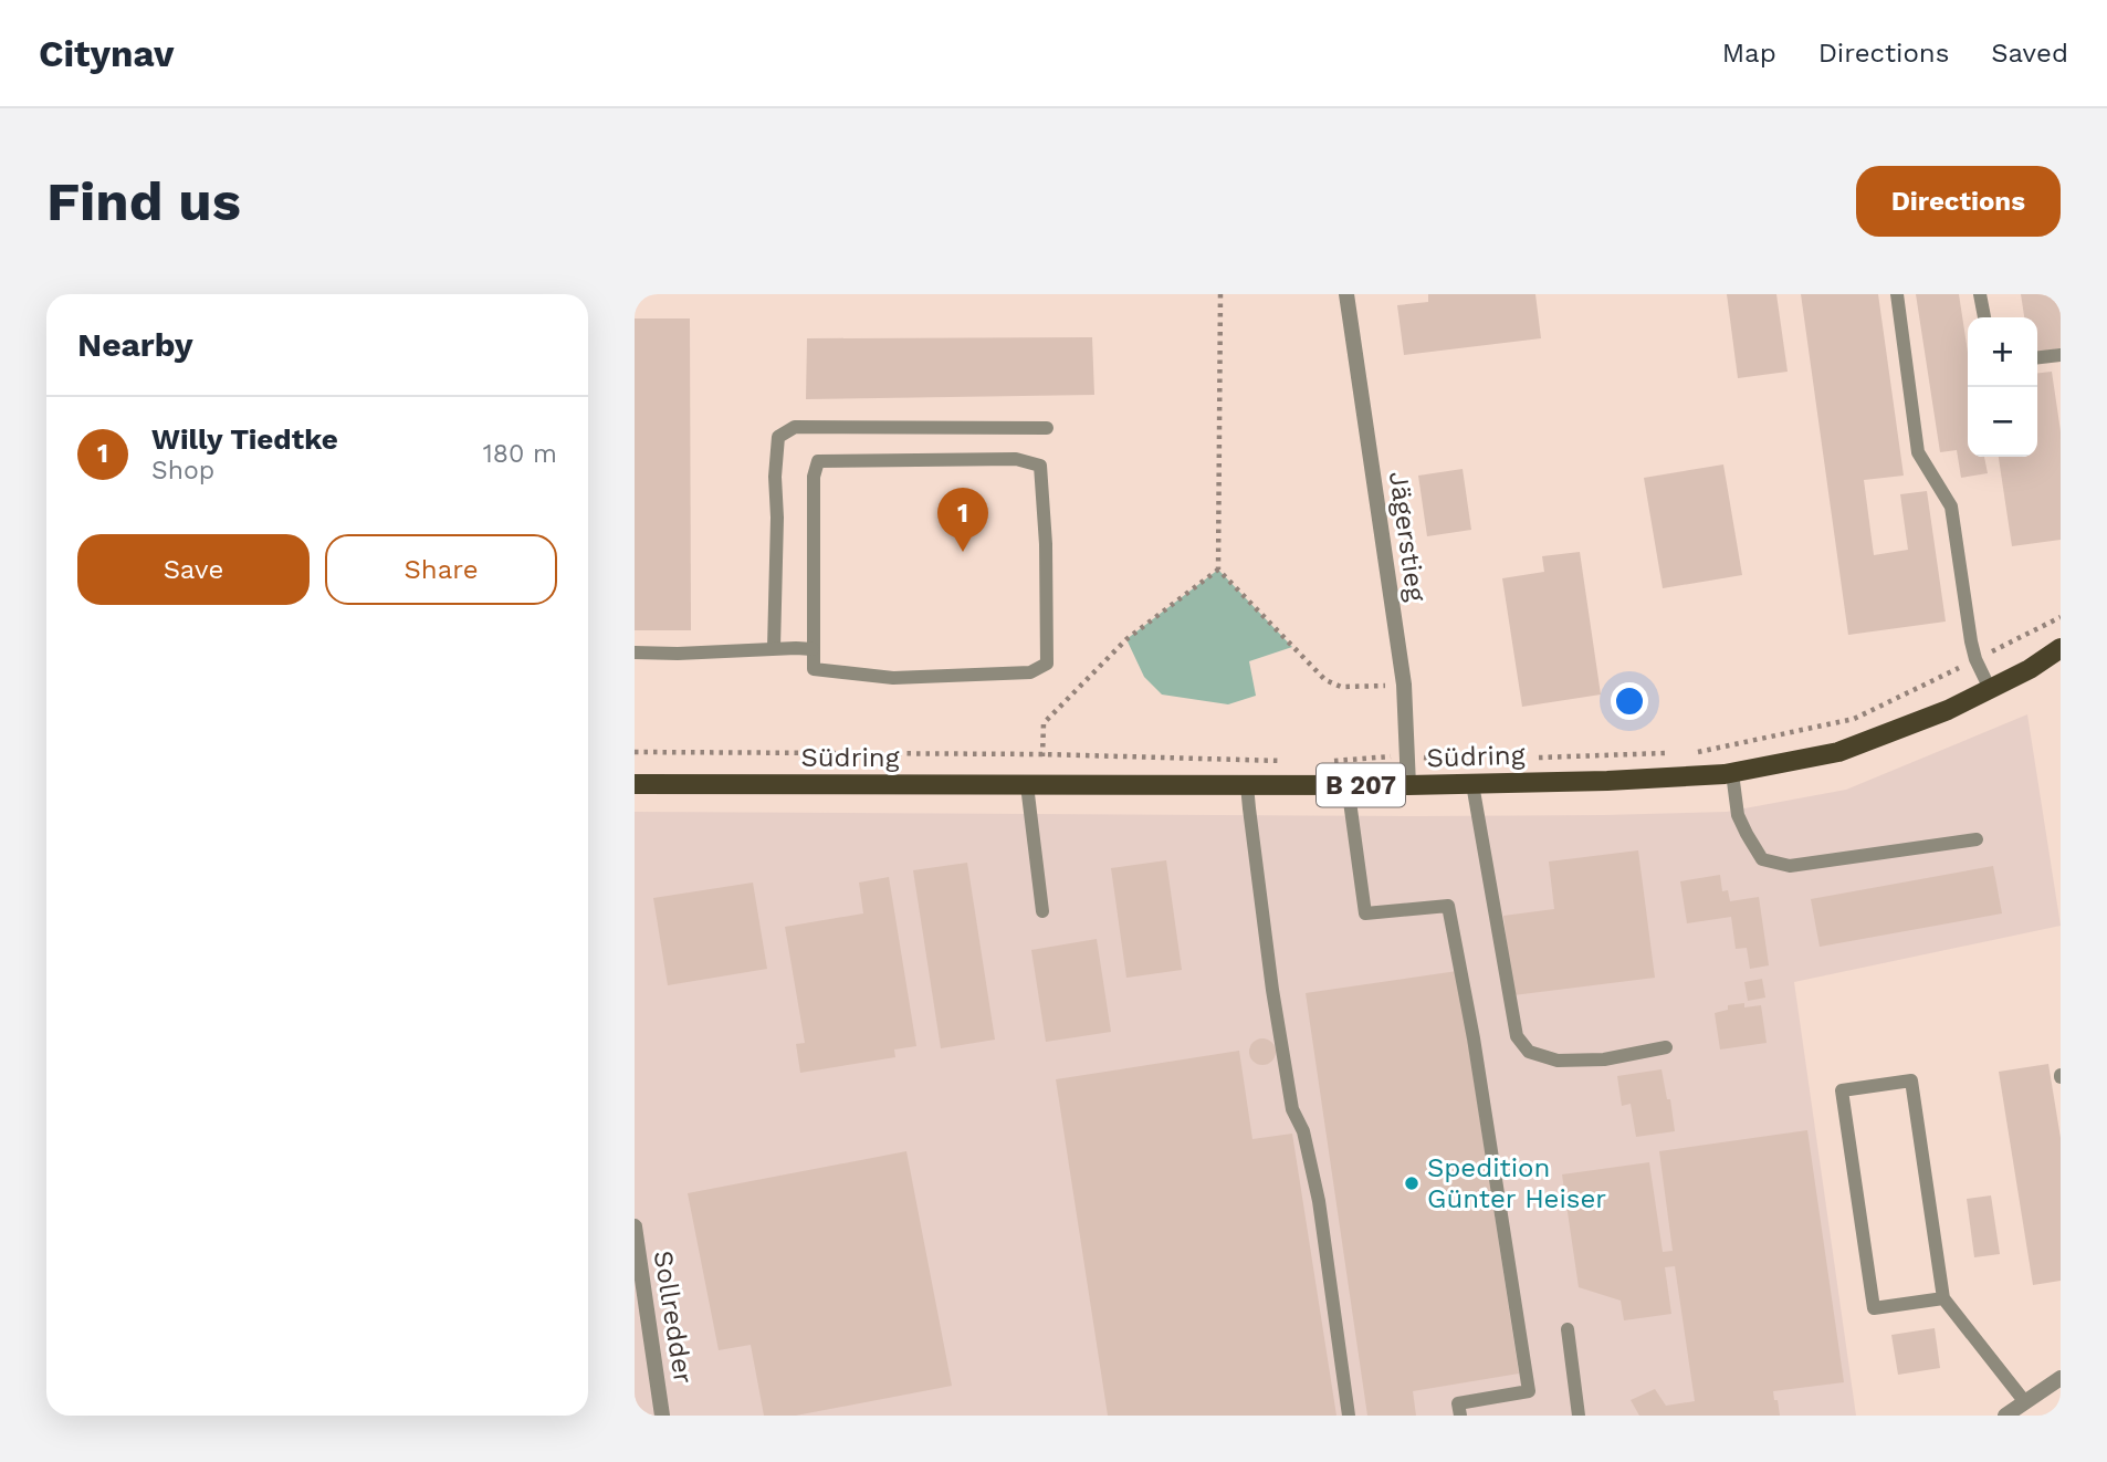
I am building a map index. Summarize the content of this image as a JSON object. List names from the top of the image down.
{
  "streets": {
    "main road": ["Südring", "B 207"],
    "street": ["Jägerstieg", "Sollredder"]
  },
  "crossings": [
    ["Jägerstieg", "Südring"]
  ],
  "places": ["Spedition Günter Heiser"],
  "page": {
    "header": "Citynav",
    "nav": ["Map", "Directions", "Saved"],
    "buttons": [
      "Directions",
      ["Save", "Share"]
    ],
    "title": "Find us",
    "heading": "Nearby",
    "map_buttons": ["+", "−"],
    "list": [
      {
        "mark": "1",
        "name": "Willy Tiedtke",
        "note": "Shop",
        "value": "180 m"
      }
    ],
    "pins": "1"
  }
}
